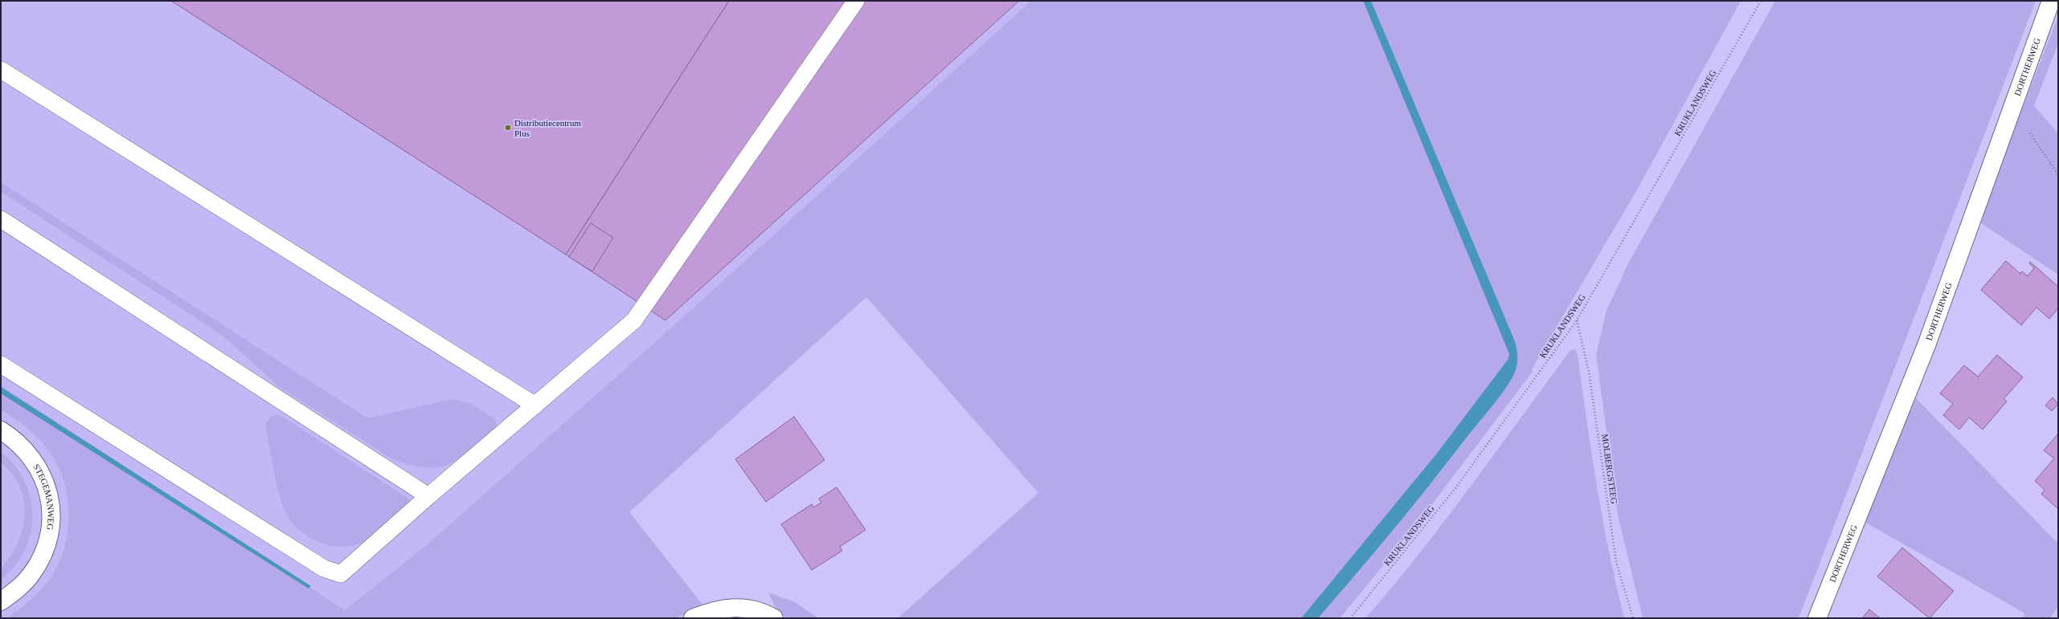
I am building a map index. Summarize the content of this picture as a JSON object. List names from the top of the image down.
{
  "streets": {
    "street": ["DORTHERWEG", "STEGEMANWEG"],
    "path": ["KRUKLANDSWEG", "MOLBERGSTEEG"]
  },
  "crossings": [
    ["KRUKLANDSWEG", "MOLBERGSTEEG"]
  ],
  "places": ["Distributiecentrum Plus"]
}
